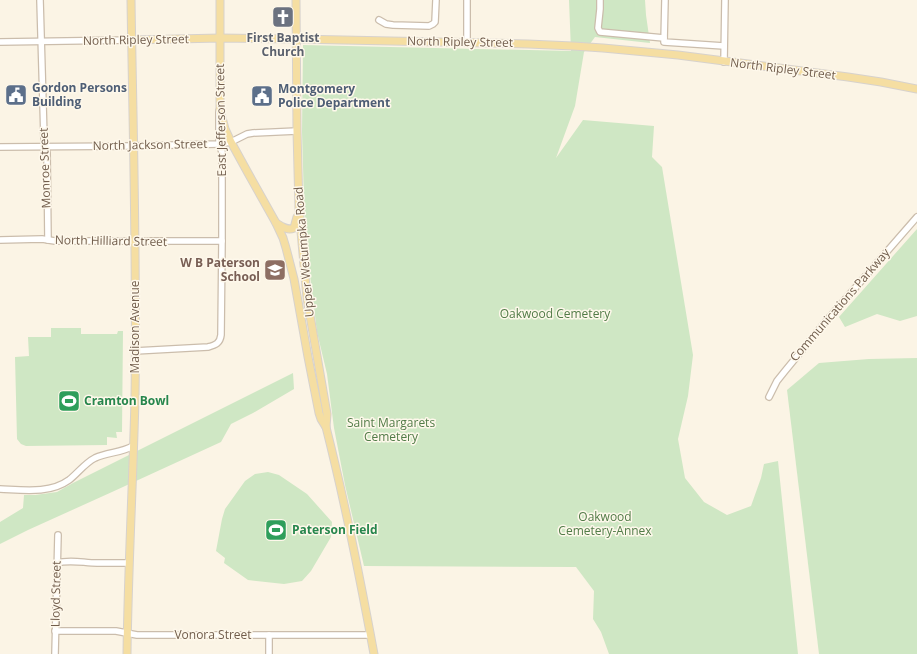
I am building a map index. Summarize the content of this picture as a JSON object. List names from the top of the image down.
{
  "streets": {
    "main road": [
      "North Ripley Street",
      "East Jefferson Street",
      "Upper Wetumpka Road",
      "Madison Avenue"
    ],
    "street": [
      "North Jackson Street",
      "Monroe Street",
      "North Hilliard Street",
      "Communications Parkway",
      "Lloyd Street",
      "Vonora Street"
    ]
  },
  "crossings": [
    ["North Ripley Street", "East Jefferson Street"],
    ["North Ripley Street", "Monroe Street"],
    ["North Ripley Street", "Upper Wetumpka Road"],
    ["North Ripley Street", "Madison Avenue"],
    ["East Jefferson Street", "North Jackson Street"],
    ["East Jefferson Street", "North Hilliard Street"],
    ["East Jefferson Street", "Upper Wetumpka Road"],
    ["East Jefferson Street", "Madison Avenue"],
    ["North Jackson Street", "Monroe Street"],
    ["North Jackson Street", "Upper Wetumpka Road"],
    ["North Jackson Street", "Madison Avenue"],
    ["Monroe Street", "North Hilliard Street"],
    ["North Hilliard Street", "Madison Avenue"],
    ["Upper Wetumpka Road", "Vonora Street"],
    ["Madison Avenue", "Vonora Street"],
    ["Lloyd Street", "Vonora Street"]
  ],
  "parks": ["Oakwood Cemetery", "Saint Margarets Cemetery", "Oakwood Cemetery-Annex"],
  "places": {
    "church": ["First Baptist Church"],
    "public building": ["Gordon Persons Building", "Montgomery Police Department"],
    "school or university": ["W B Paterson School"],
    "sports": ["Cramton Bowl", "Paterson Field"]
  }
}
